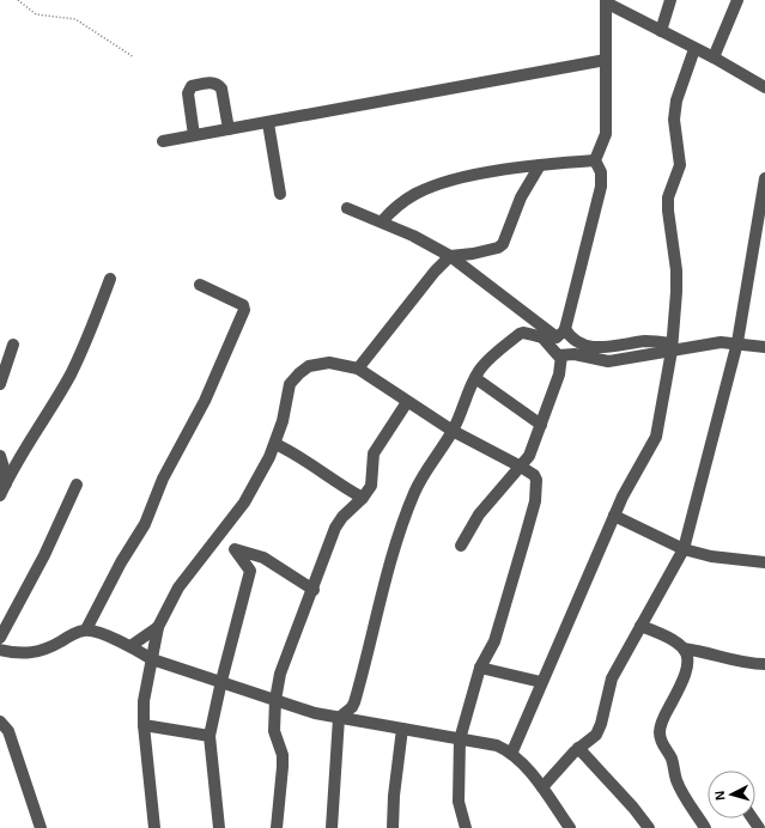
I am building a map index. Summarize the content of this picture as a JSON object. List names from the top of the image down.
{
  "north": "left"
}
